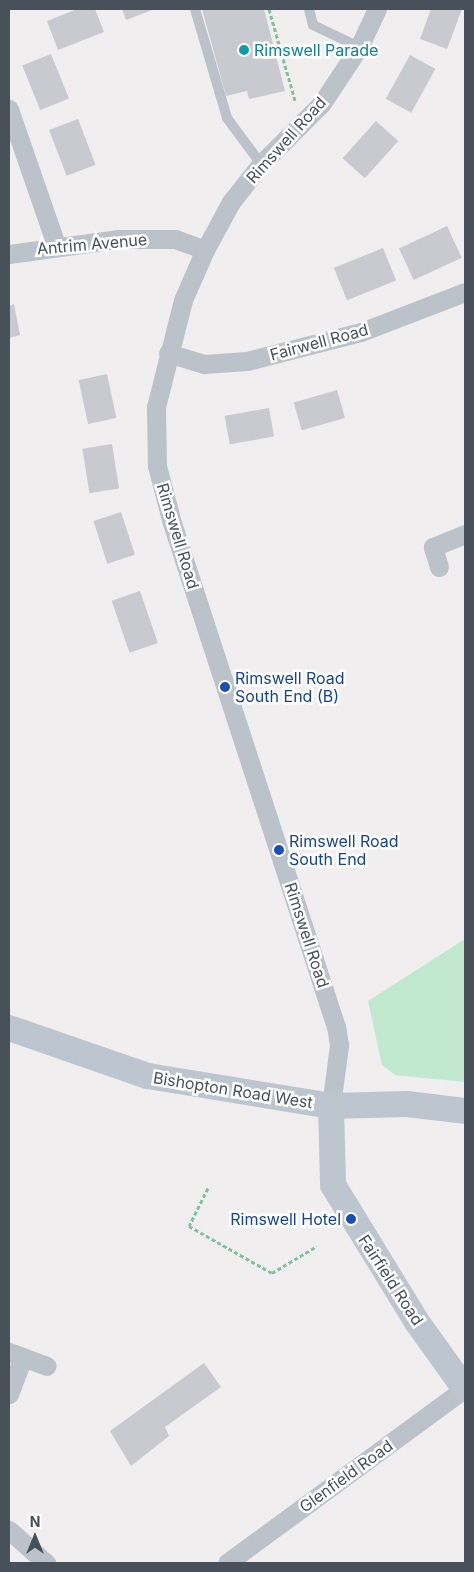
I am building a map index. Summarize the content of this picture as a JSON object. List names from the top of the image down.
{
  "streets": {
    "street": [
      "Rimswell Road",
      "Antrim Avenue",
      "Fairwell Road",
      "Bishopton Road West",
      "Fairfield Road",
      "Glenfield Road"
    ]
  },
  "crossings": [
    ["Rimswell Road", "Antrim Avenue"],
    ["Rimswell Road", "Fairwell Road"],
    ["Rimswell Road", "Bishopton Road West"],
    ["Rimswell Road", "Fairfield Road"],
    ["Bishopton Road West", "Fairfield Road"],
    ["Fairfield Road", "Glenfield Road"]
  ],
  "places": [
    "Rimswell Parade",
    "Rimswell Road South End (B)",
    "Rimswell Road South End",
    "Rimswell Hotel"
  ],
  "north": "top"
}
